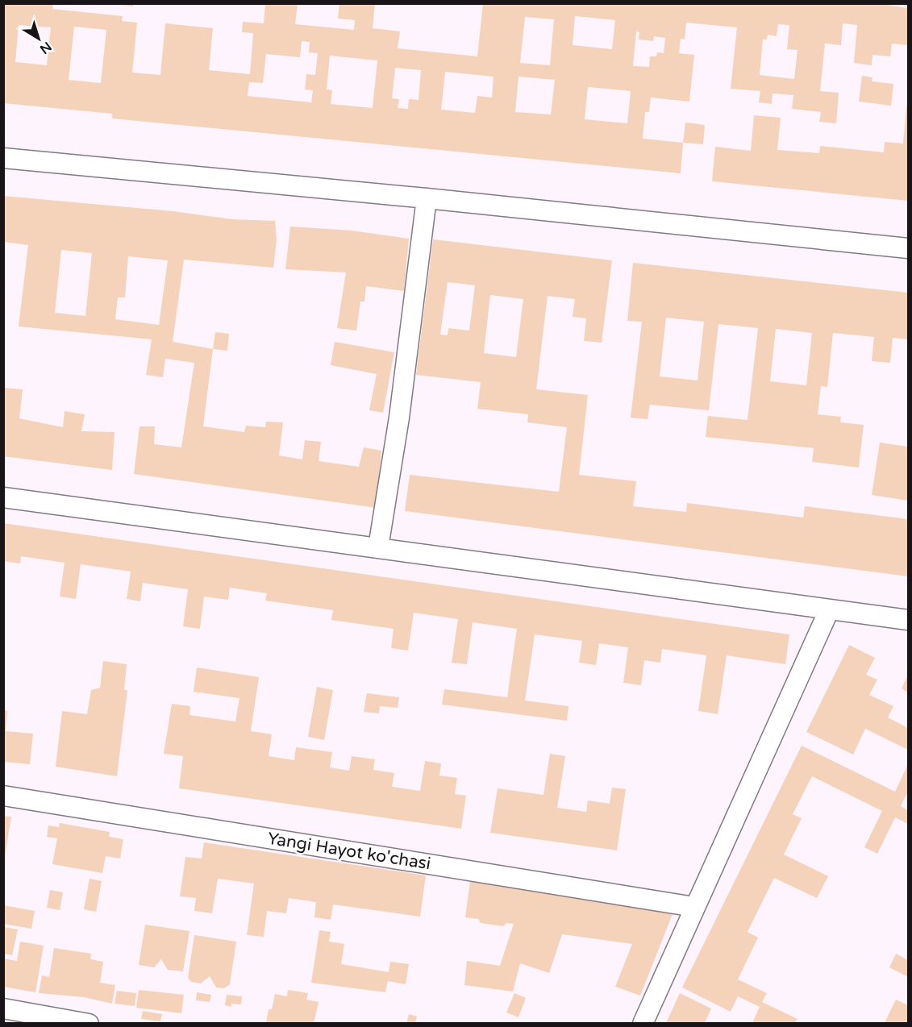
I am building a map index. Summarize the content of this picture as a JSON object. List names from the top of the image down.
{
  "streets": {
    "street": ["Yangi Hayot ko'chasi"]
  },
  "north": "bottom right"
}
